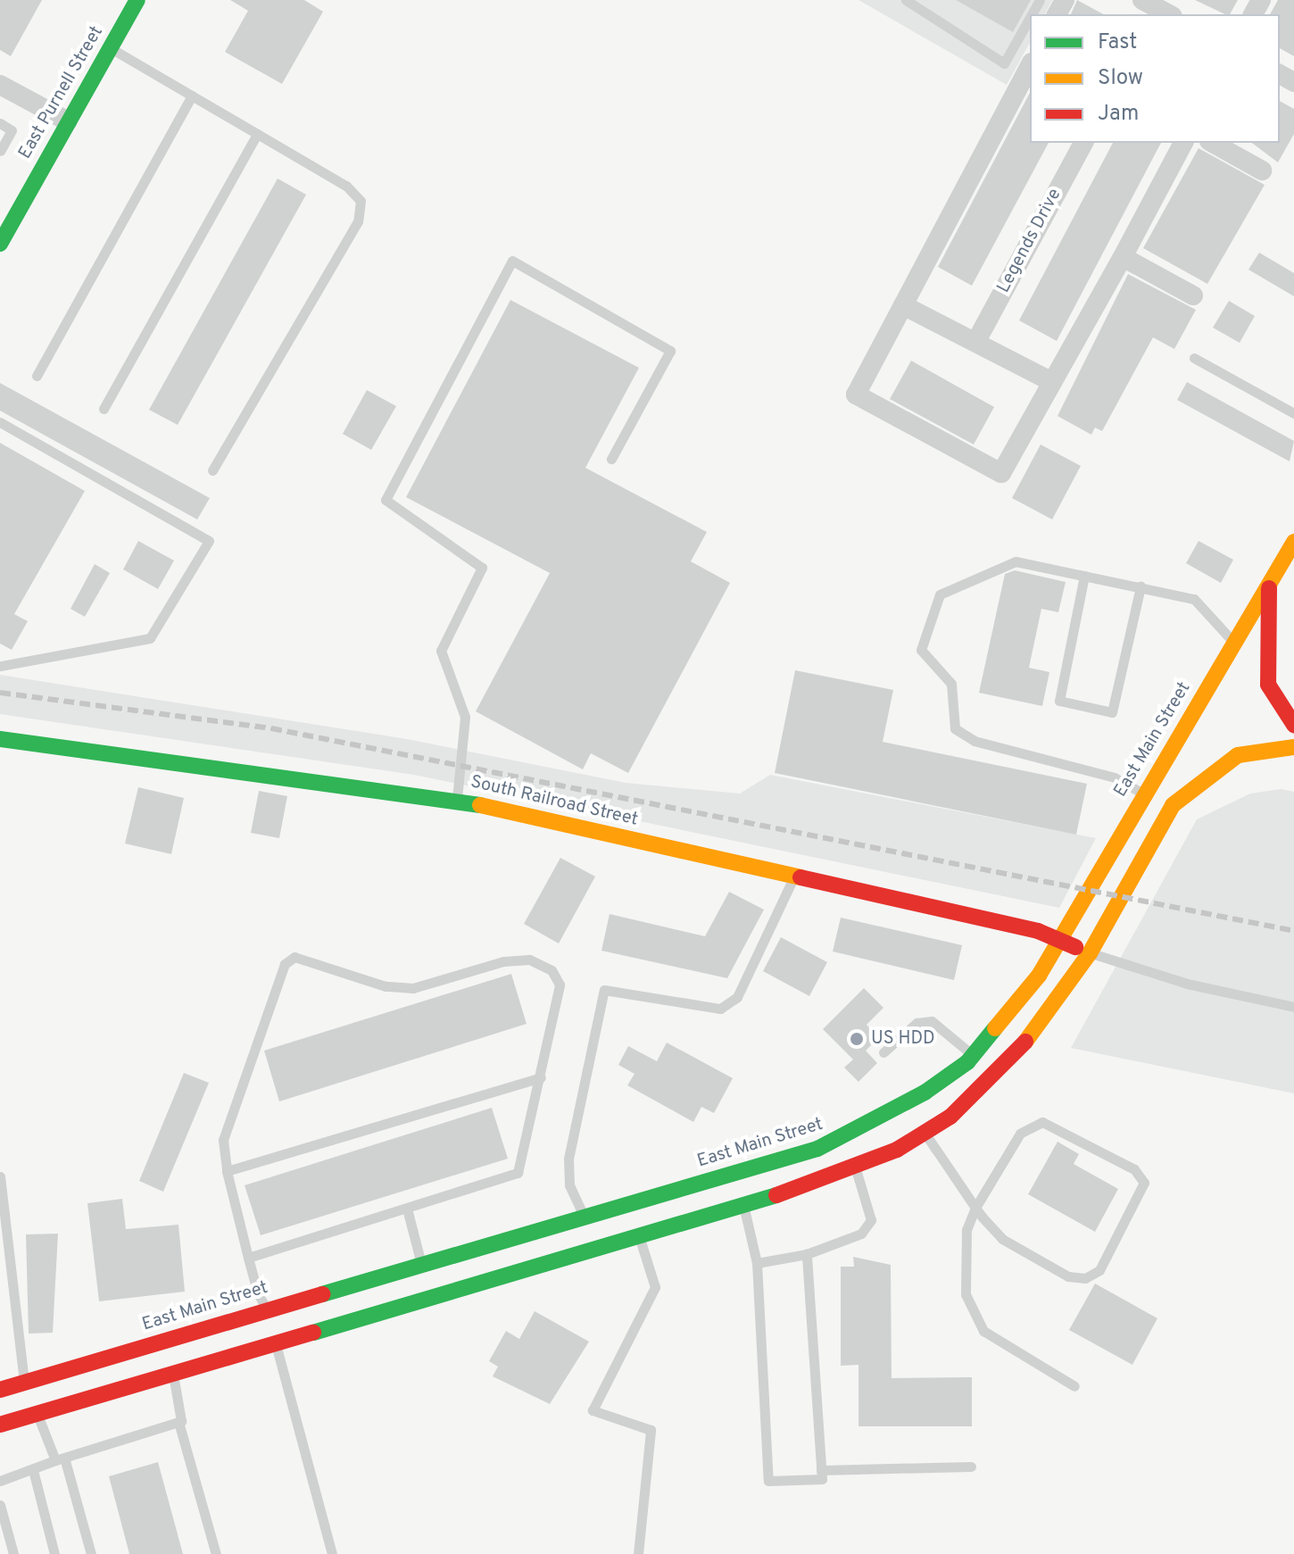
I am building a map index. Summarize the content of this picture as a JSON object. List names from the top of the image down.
{
  "streets": {
    "main road": ["East Purnell Street", "East Main Street", "South Railroad Street"],
    "street": ["Legends Drive"]
  },
  "crossings": [
    ["East Main Street", "South Railroad Street"]
  ],
  "places": ["US HDD"],
  "legend": ["Fast", "Slow", "Jam"]
}
